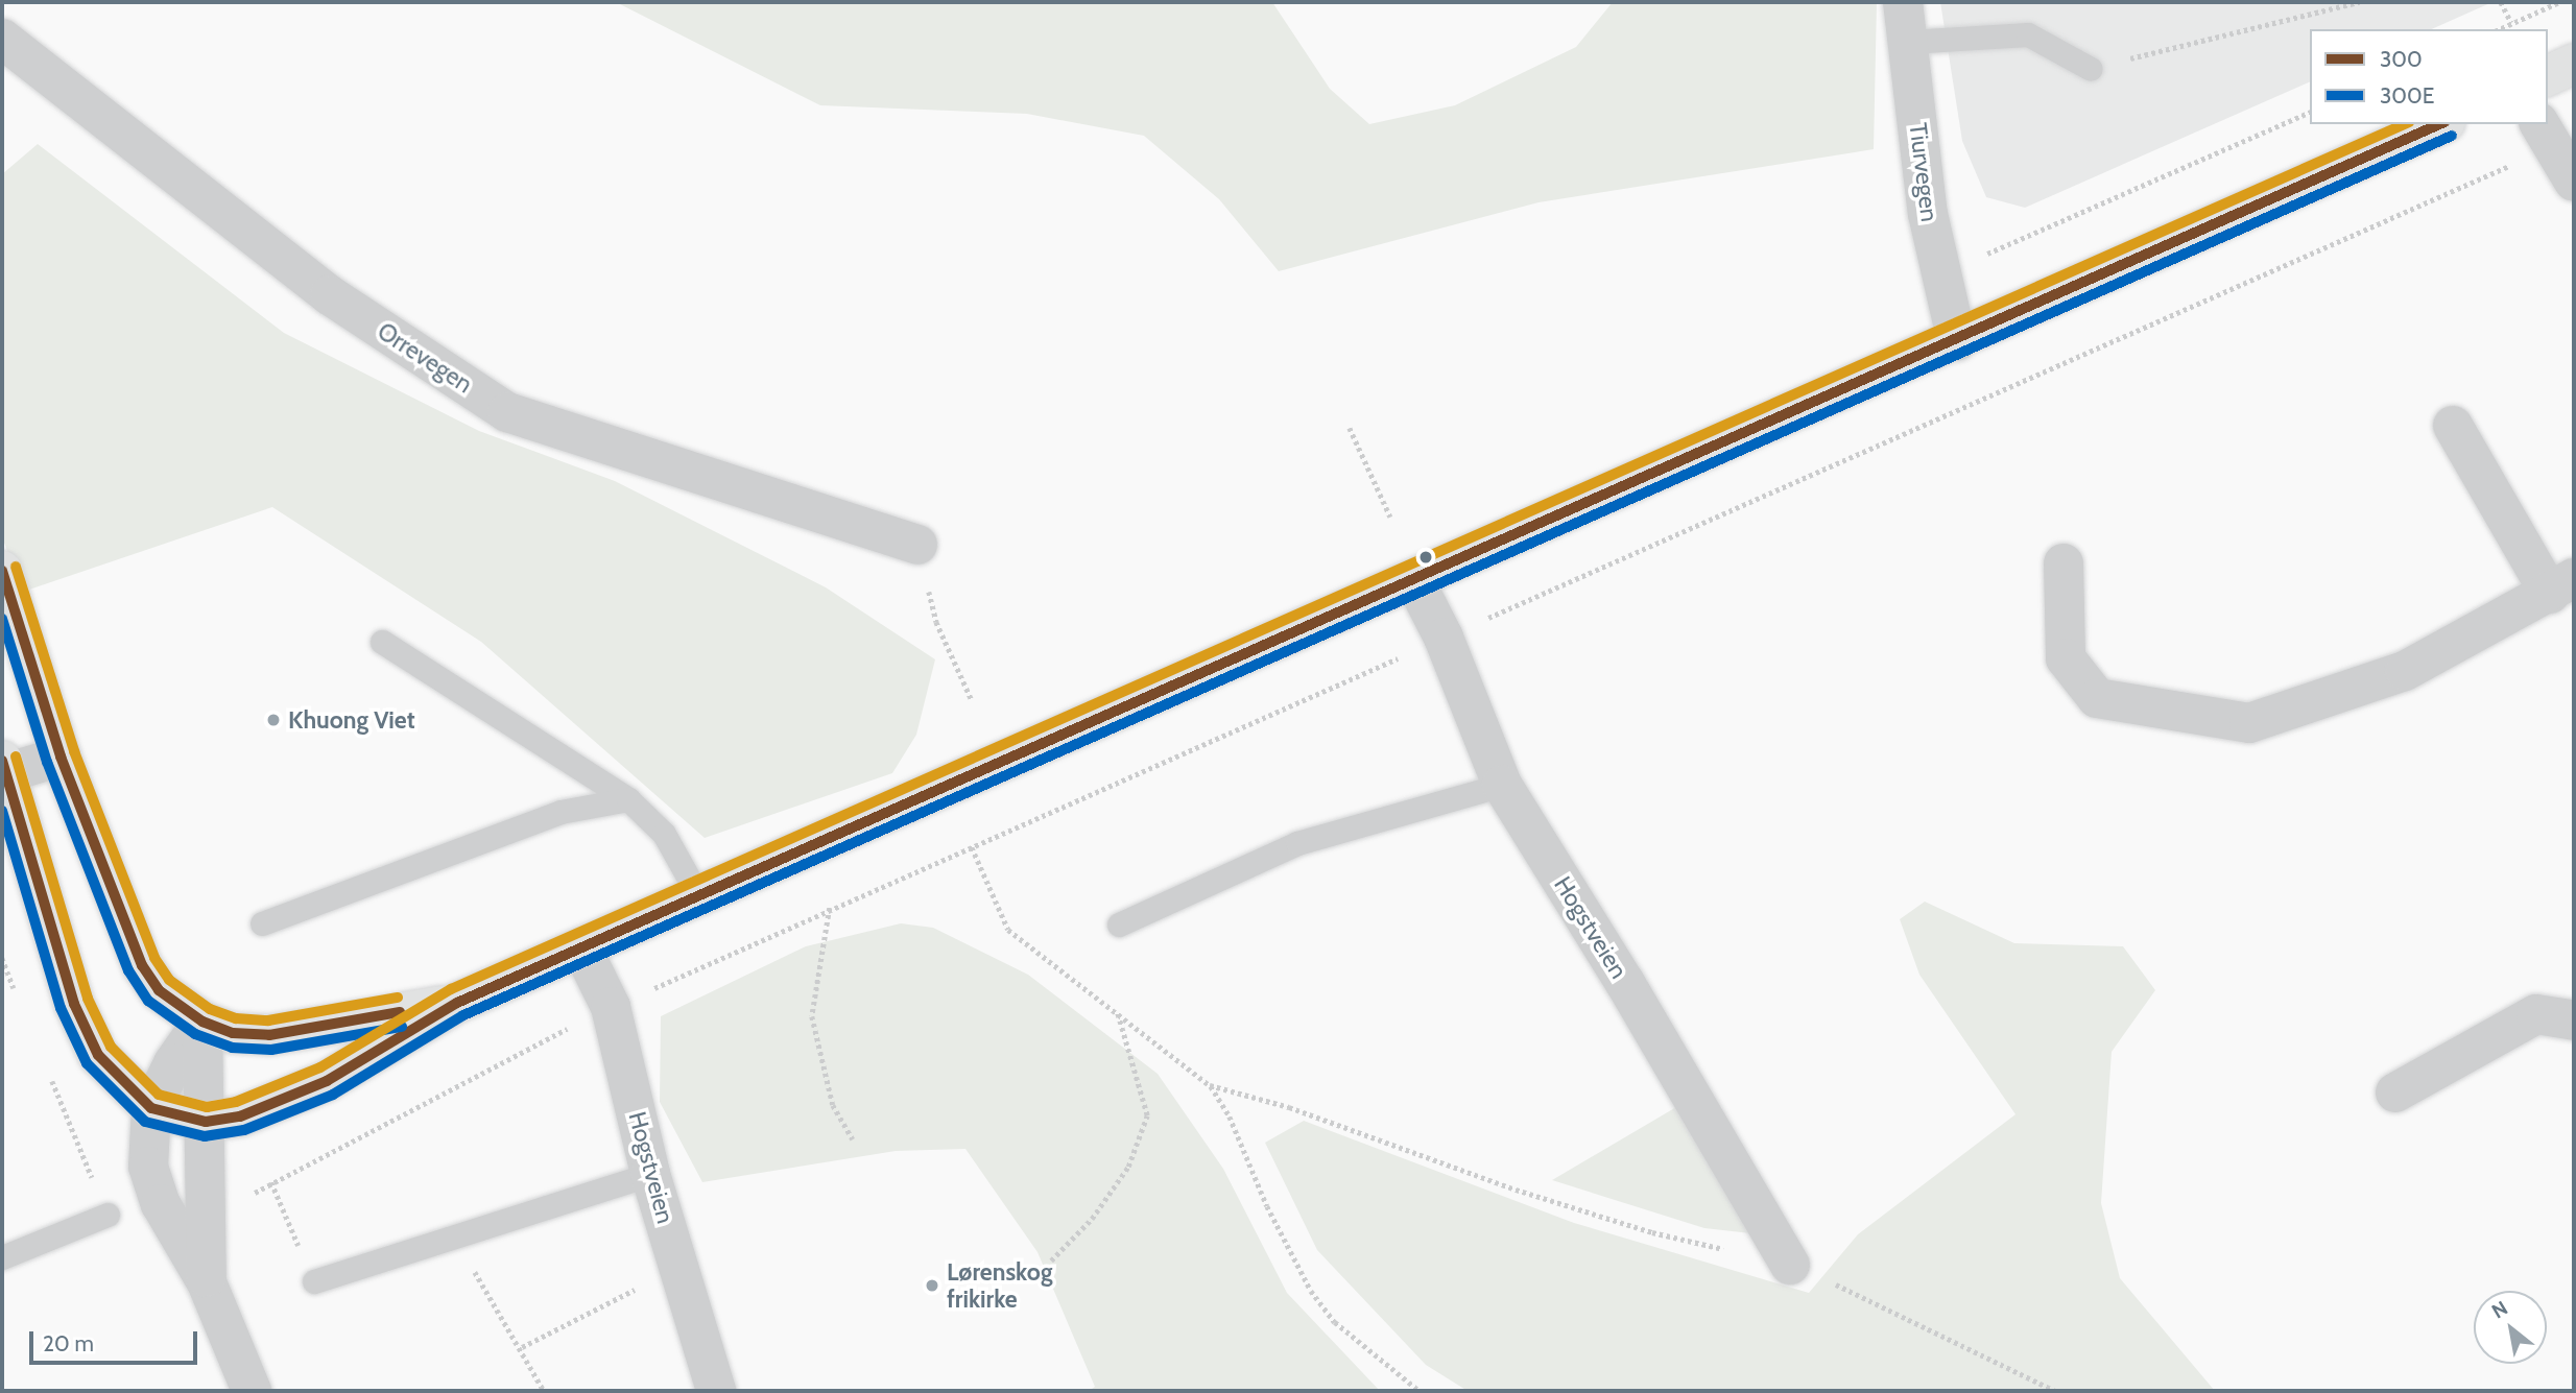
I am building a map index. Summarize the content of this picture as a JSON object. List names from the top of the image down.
{
  "streets": {
    "street": ["Tiurvegen", "Orrevegen", "Hogstveien"]
  },
  "places": ["Khuong Viet", "Lørenskog frikirke"],
  "lines": ["transit line 300", "transit line 300E"],
  "legend": ["300", "300E"],
  "scale_bar": "20 m",
  "north": "top left"
}
